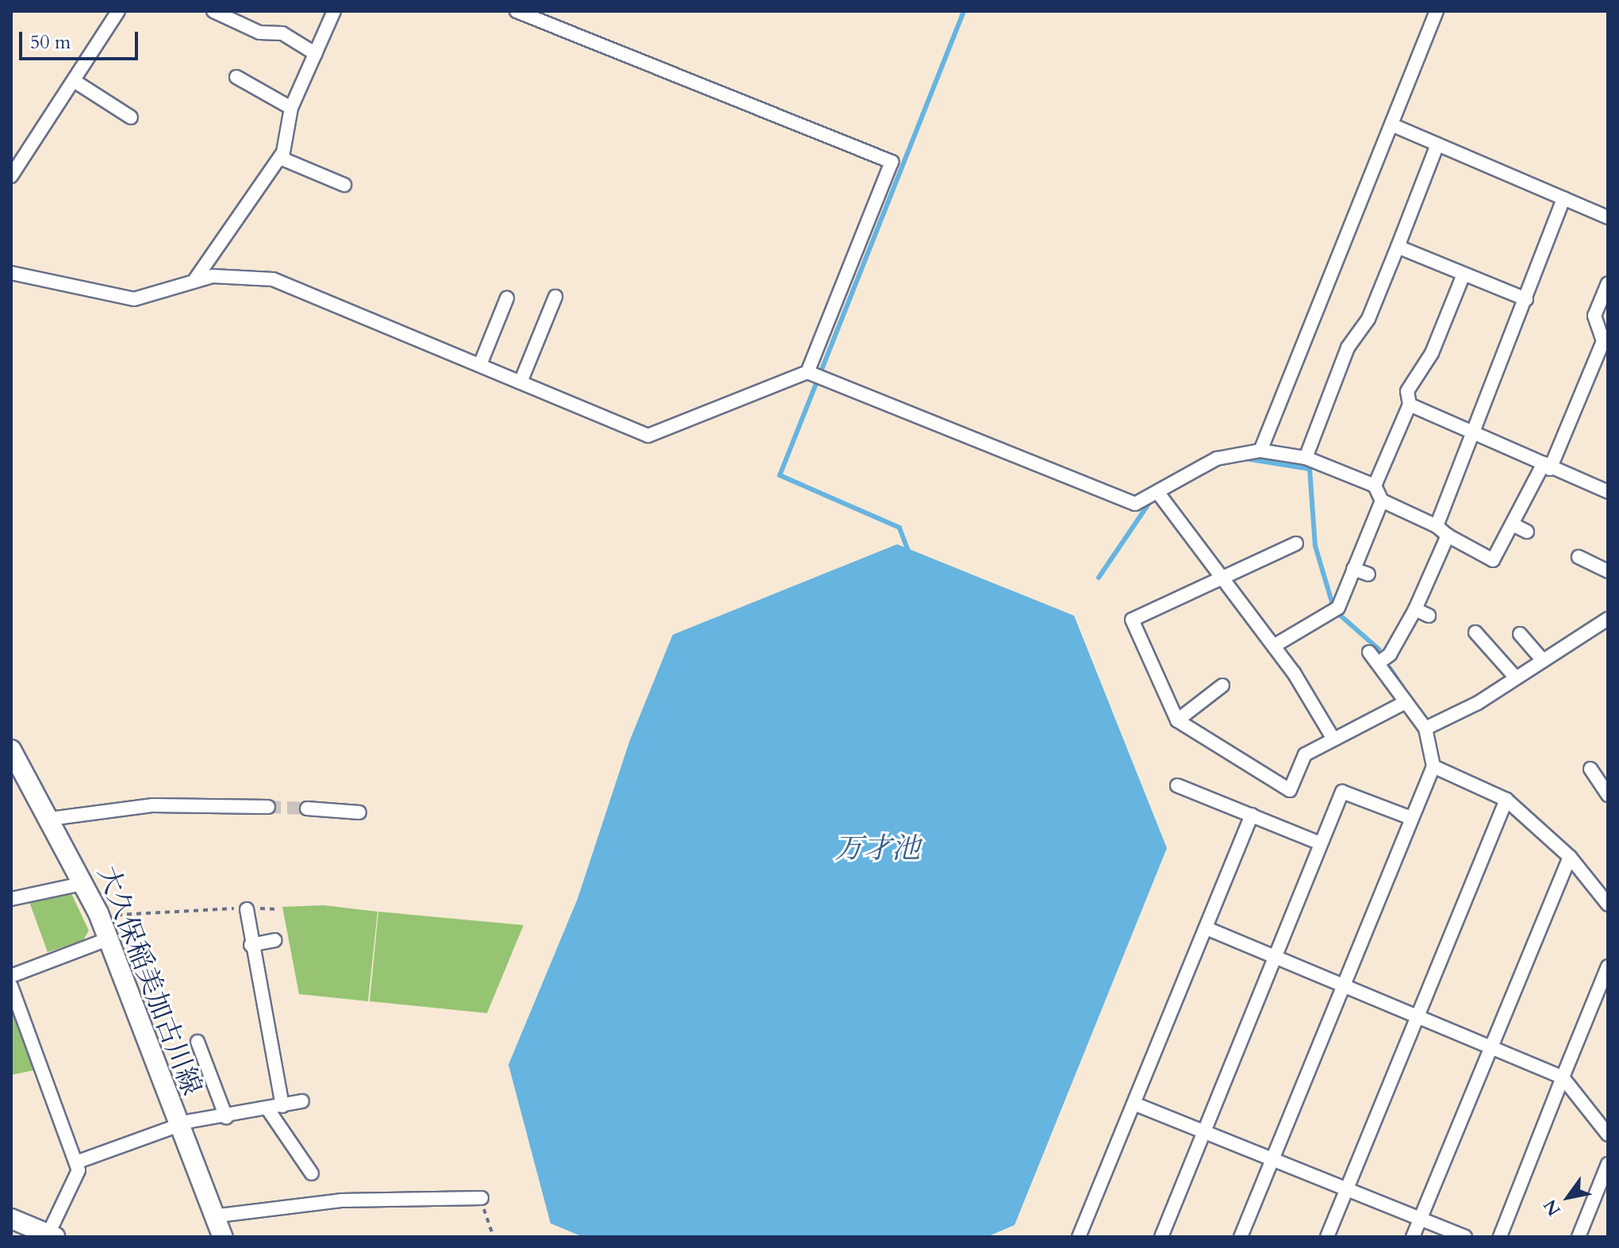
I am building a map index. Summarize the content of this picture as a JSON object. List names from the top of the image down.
{
  "streets": {
    "main road": ["大久保稲美加古川線"]
  },
  "water": ["万才池"],
  "scale_bar": "50 m",
  "north": "bottom left"
}
